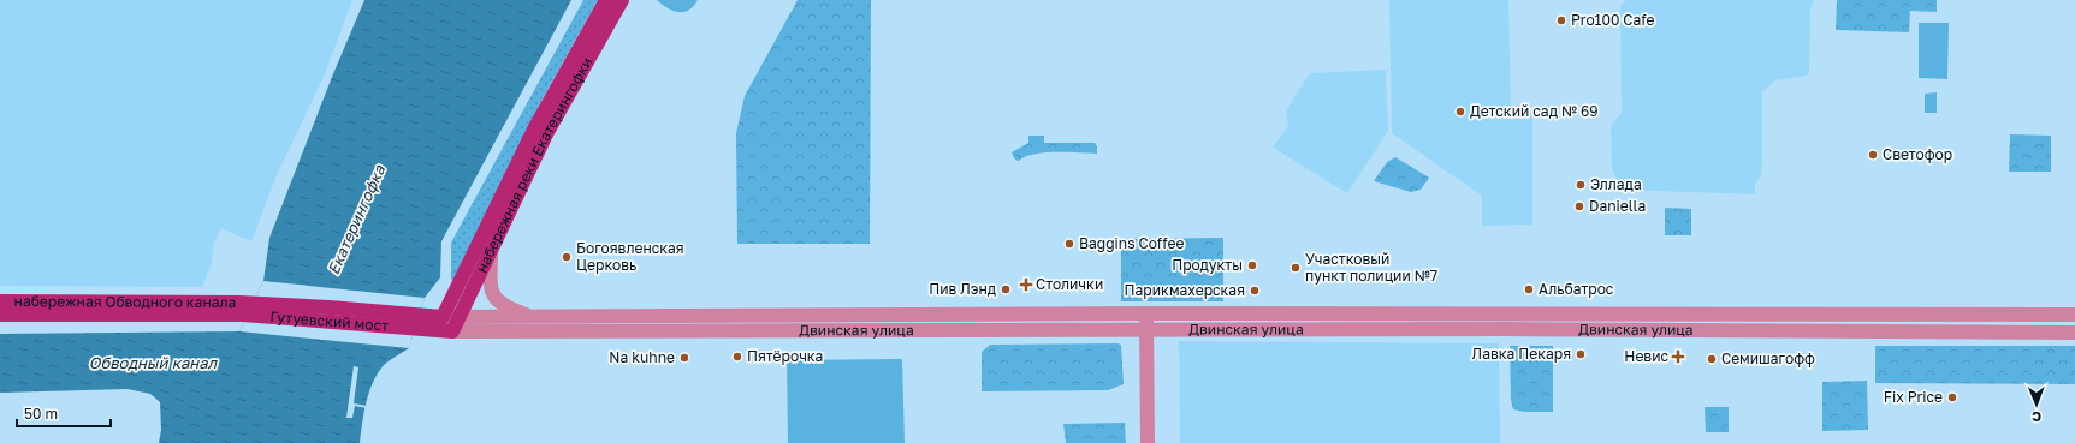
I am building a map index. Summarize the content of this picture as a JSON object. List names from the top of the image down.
{
  "streets": {
    "main road": [
      "набережная реки Екатерингофки",
      "набережная Обводного канала",
      "Гутуевский мост",
      "Двинская улица"
    ]
  },
  "crossings": [
    ["набережная реки Екатерингофки", "Двинская улица"],
    ["набережная Обводного канала", "Гутуевский мост"],
    ["Гутуевский мост", "Двинская улица"]
  ],
  "water": ["Екатерингофка", "Обводный канал"],
  "places": {
    "other": [
      "Pro100 Cafe",
      "Детский сад № 69",
      "Светофор",
      "Эллада",
      "Daniella",
      "Baggins Coffee",
      "Богоявленская Церковь",
      "Продукты",
      "Участковый пункт полиции №7",
      "Пив Лэнд",
      "Альбатрос",
      "Парикмахерская",
      "Лавка Пекаря",
      "Пятёрочка",
      "Na kuhne",
      "Семишагофф",
      "Fix Price"
    ],
    "health": ["Столички", "Невис"]
  },
  "scale_bar": "50 m",
  "north": "bottom"
}
